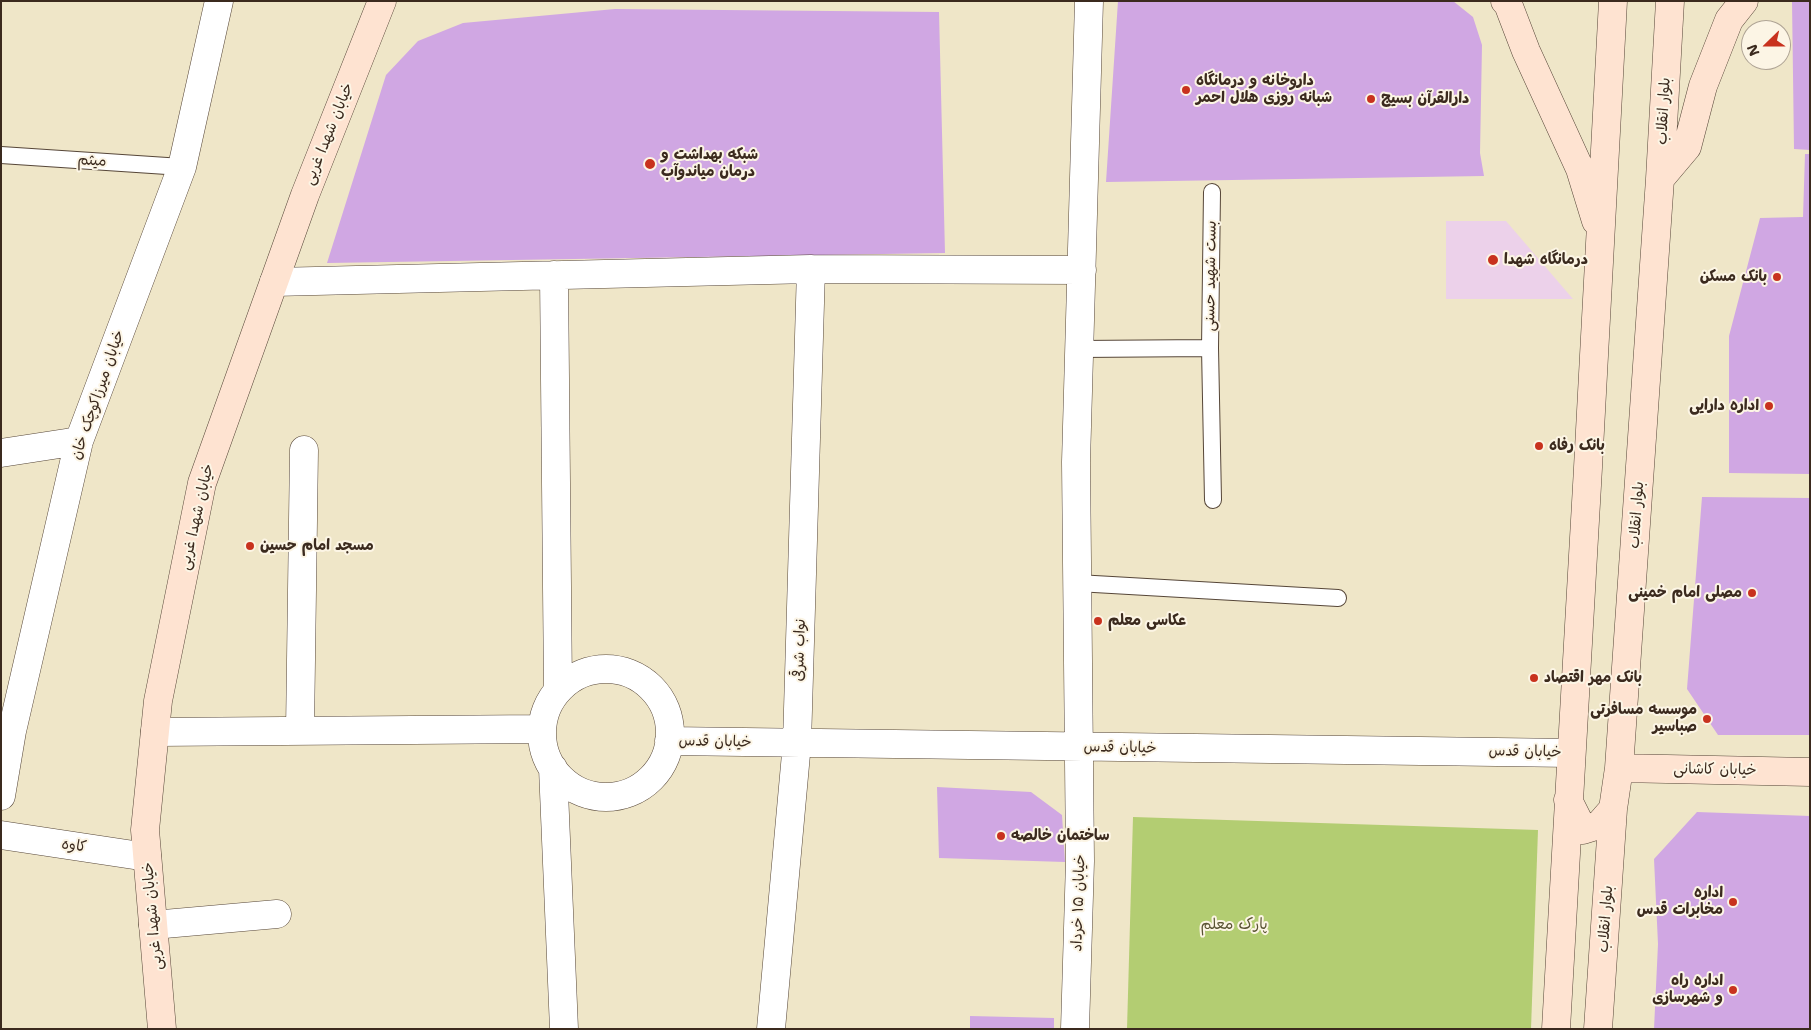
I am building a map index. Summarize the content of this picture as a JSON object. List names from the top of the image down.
{
  "streets": {
    "main road": ["بلوار انقلاب", "خیابان شهدا غربی", "خیابان کاشانی"],
    "street": [
      "خیابان میرزاکوچک خان",
      "نواب شرقی",
      "خیابان قدس",
      "کاوه",
      "خیابان ۱۵ خرداد"
    ],
    "lane": ["میثم", "بست شهید حسنی"]
  },
  "crossings": [
    ["بلوار انقلاب", "خیابان کاشانی"],
    ["خیابان شهدا غربی", "کاوه"],
    ["میثم", "خیابان میرزاکوچک خان"],
    ["بست شهید حسنی", "خیابان ۱۵ خرداد"],
    ["نواب شرقی", "خیابان قدس"],
    ["خیابان قدس", "خیابان ۱۵ خرداد"]
  ],
  "parks": ["پارک معلم"],
  "places": [
    "داروخانه و درمانگاه شبانه روزی هلال احمر",
    "دارالقرآن بسیج",
    "شبکه بهداشت و درمان میاندوآب",
    "درمانگاه شهدا",
    "بانک مسکن",
    "اداره دارایی",
    "بانک رفاه",
    "مسجد امام حسین",
    "مصلی امام خمینی",
    "عکاسی معلم",
    "بانک مهر اقتصاد",
    "موسسه مسافرتی صباسیر",
    "ساختمان خالصه",
    "اداره مخابرات قدس",
    "اداره راه و شهرسازی"
  ],
  "north": "left"
}
